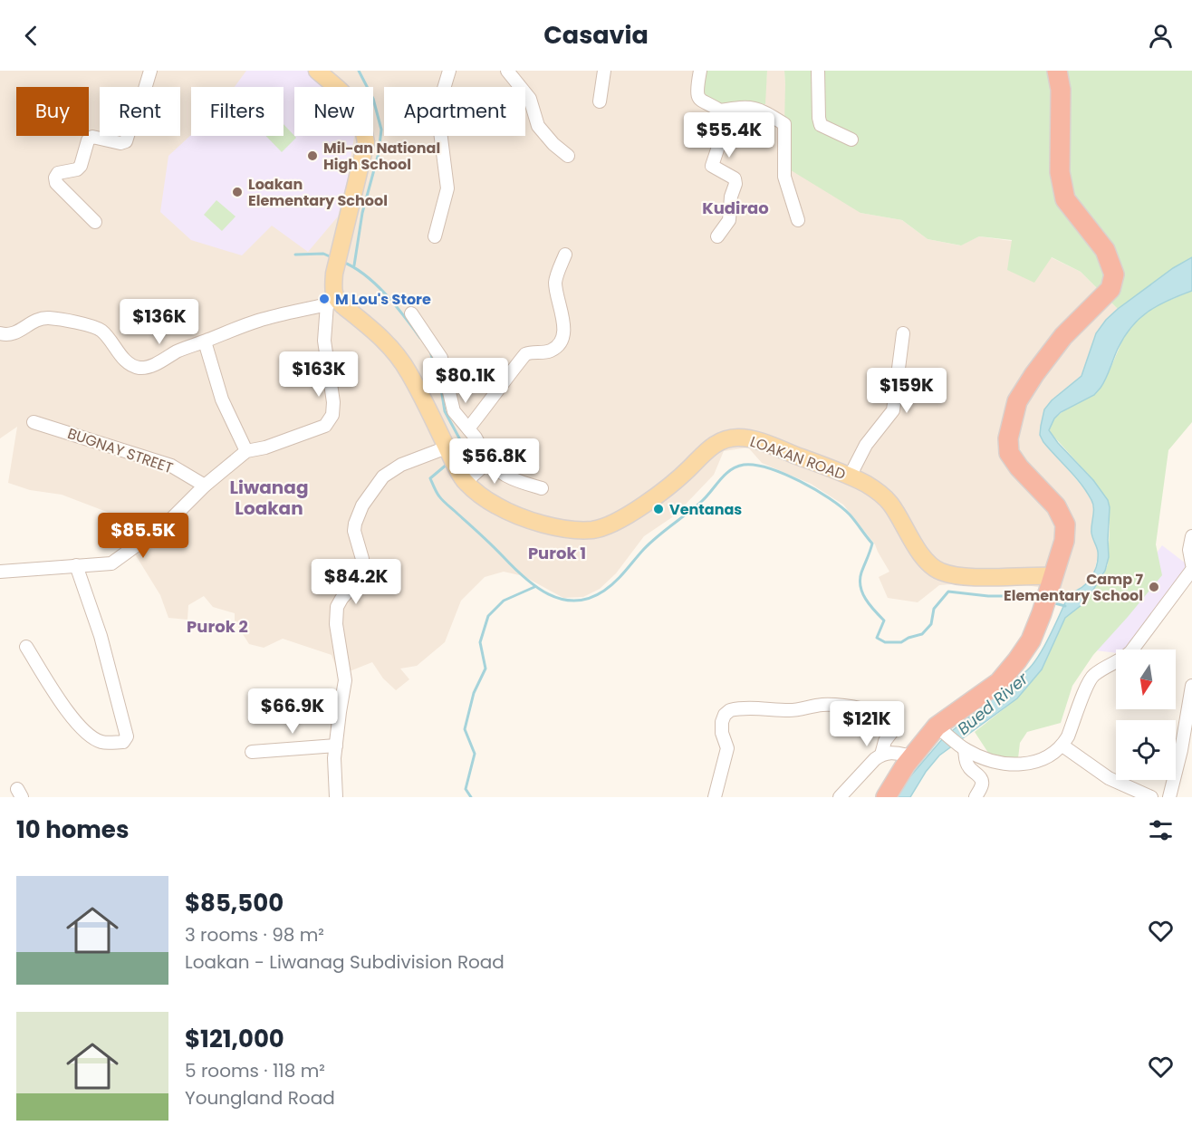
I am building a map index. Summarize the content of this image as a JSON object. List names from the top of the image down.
{
  "streets": {
    "main road": ["LOAKAN ROAD"],
    "street": ["BUGNAY STREET"]
  },
  "districts": [
    "Kudirao",
    "Liwanag Loakan",
    "Purok 1",
    "Purok 2"
  ],
  "water": ["Bued River"],
  "places": [
    "Mil-an National High School",
    "Loakan Elementary School",
    "M Lou's Store",
    "Ventanas",
    "Camp 7 Elementary School"
  ],
  "north": "bottom",
  "page": {
    "header": "Casavia",
    "chip": [
      "Buy",
      "Rent",
      "Filters",
      "New",
      "Apartment"
    ],
    "price": [
      "$55.4K",
      "$136K",
      "$163K",
      "$80.1K",
      "$159K",
      "$56.8K",
      "$85.5K",
      "$84.2K",
      "$66.9K",
      "$121K"
    ],
    "heading": "10 homes",
    "list": [
      {
        "name": "$85,500",
        "note": "3 rooms · 98 m² · Loakan - Liwanag Subdivision Road"
      },
      {
        "name": "$121,000",
        "note": "5 rooms · 118 m² · Youngland Road"
      }
    ]
  }
}
